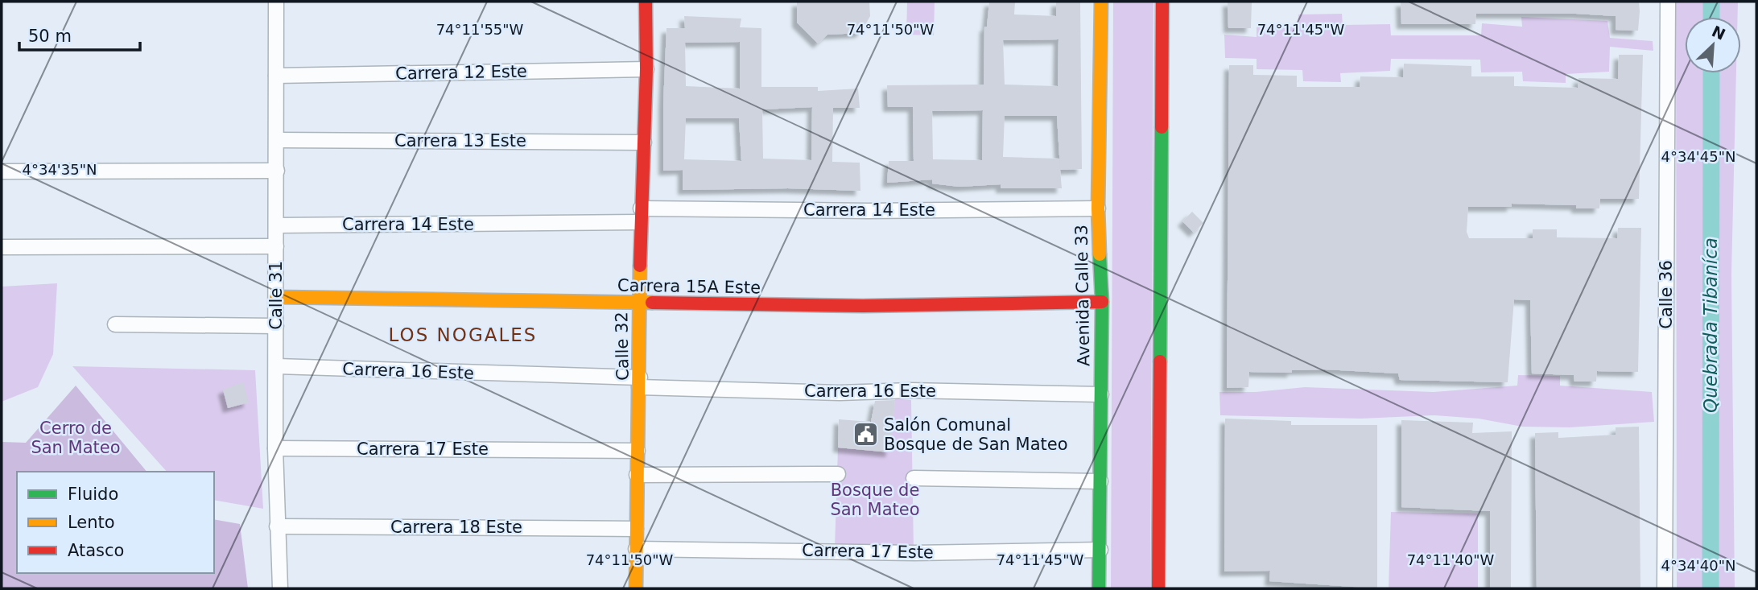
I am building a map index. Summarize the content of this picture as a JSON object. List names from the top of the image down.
{
  "streets": {
    "street": [
      "Carrera 12 Este",
      "Carrera 13 Este",
      "Carrera 14 Este",
      "Carrera 15A Este",
      "Calle 36",
      "Calle 31",
      "Avenida Calle 33",
      "Calle 32",
      "Carrera 16 Este",
      "Carrera 17 Este",
      "Carrera 18 Este"
    ]
  },
  "crossings": [
    ["Carrera 12 Este", "Calle 31"],
    ["Carrera 12 Este", "Calle 32"],
    ["Carrera 13 Este", "Calle 31"],
    ["Carrera 13 Este", "Calle 32"],
    ["Carrera 14 Este", "Calle 31"],
    ["Carrera 14 Este", "Avenida Calle 33"],
    ["Carrera 14 Este", "Calle 32"],
    ["Carrera 15A Este", "Calle 31"],
    ["Carrera 15A Este", "Avenida Calle 33"],
    ["Carrera 15A Este", "Calle 32"],
    ["Calle 31", "Carrera 16 Este"],
    ["Calle 31", "Carrera 17 Este"],
    ["Calle 31", "Carrera 18 Este"],
    ["Avenida Calle 33", "Carrera 16 Este"],
    ["Avenida Calle 33", "Carrera 17 Este"],
    ["Calle 32", "Carrera 16 Este"],
    ["Calle 32", "Carrera 17 Este"],
    ["Calle 32", "Carrera 18 Este"]
  ],
  "districts": ["LOS NOGALES"],
  "water": ["Quebrada Tibaníca"],
  "parks": ["Cerro de San Mateo", "Bosque de San Mateo"],
  "places": {
    "public building": ["Salón Comunal Bosque de San Mateo"]
  },
  "legend": ["Fluido", "Lento", "Atasco"],
  "scale_bar": "50 m",
  "north": "top right",
  "coordinates": [
    "74°11'55\"W",
    "74°11'50\"W",
    "74°11'45\"W",
    "4°34'45\"N",
    "4°34'35\"N",
    "74°11'40\"W",
    "4°34'40\"N"
  ]
}
